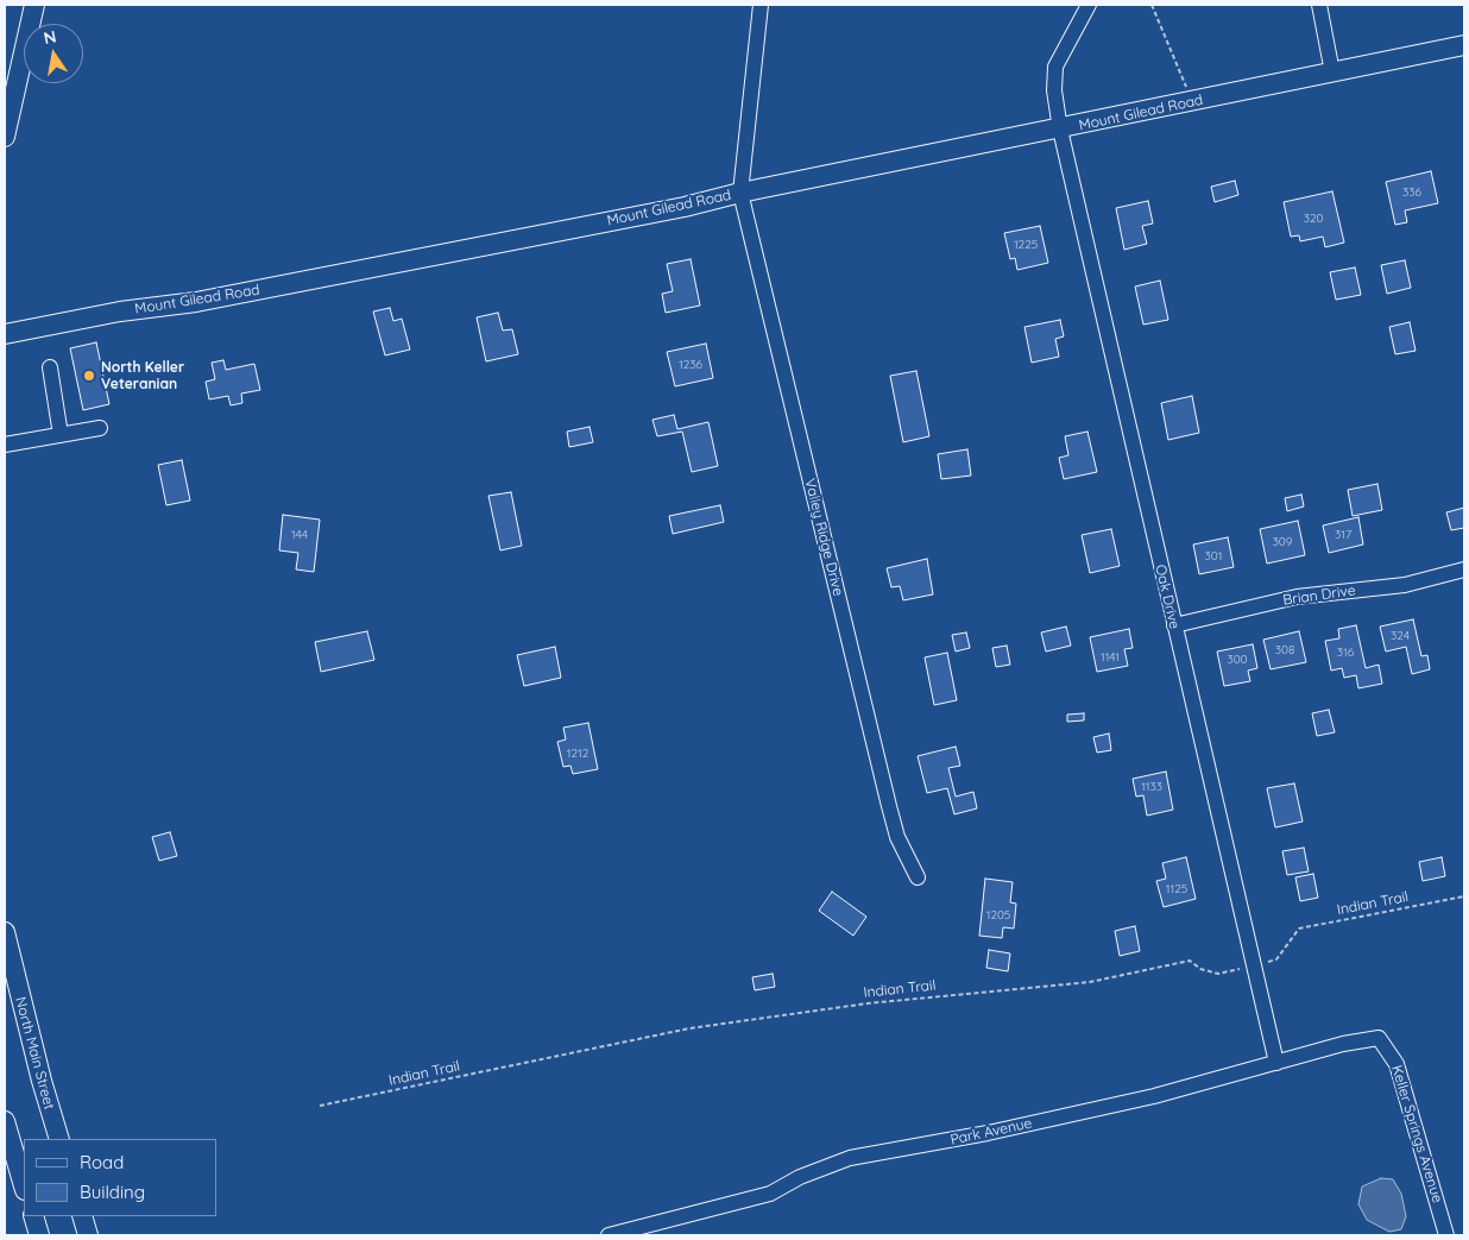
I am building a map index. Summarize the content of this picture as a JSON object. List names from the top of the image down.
{
  "streets": {
    "main road": ["Mount Gilead Road", "North Main Street"],
    "street": [
      "Valley Ridge Drive",
      "Brian Drive",
      "Oak Drive",
      "Park Avenue",
      "Keller Springs Avenue"
    ],
    "path": ["Indian Trail"]
  },
  "crossings": [
    ["Mount Gilead Road", "Valley Ridge Drive"],
    ["Mount Gilead Road", "Oak Drive"],
    ["Brian Drive", "Oak Drive"],
    ["Oak Drive", "Indian Trail"],
    ["Oak Drive", "Park Avenue"],
    ["Park Avenue", "Keller Springs Avenue"]
  ],
  "places": ["North Keller Veteranian"],
  "house_numbers": [
    "336",
    "320",
    "1225",
    "1236",
    "144",
    "317",
    "309",
    "301",
    "324",
    "308",
    "316",
    "1141",
    "300",
    "1212",
    "1133",
    "1125",
    "1205"
  ],
  "legend": ["Road", "Building"],
  "north": "top"
}
